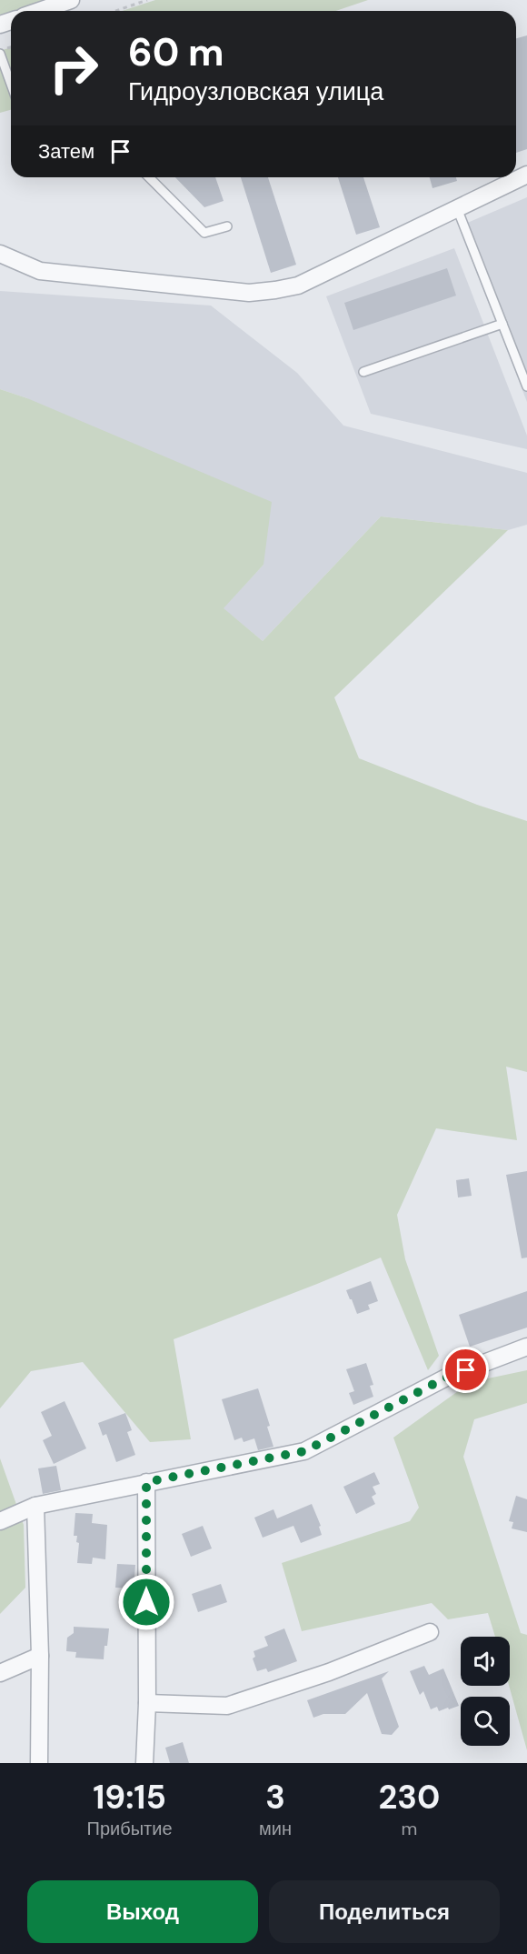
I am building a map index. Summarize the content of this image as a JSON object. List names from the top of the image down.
{
  "page": {
    "turn": ["60 m", "Гидроузловская улица"],
    "then": "Затем",
    "eta": [
      "19:15",
      "Прибытие",
      "3",
      "мин",
      "230",
      "m"
    ],
    "buttons": ["Выход", "Поделиться"]
  }
}
